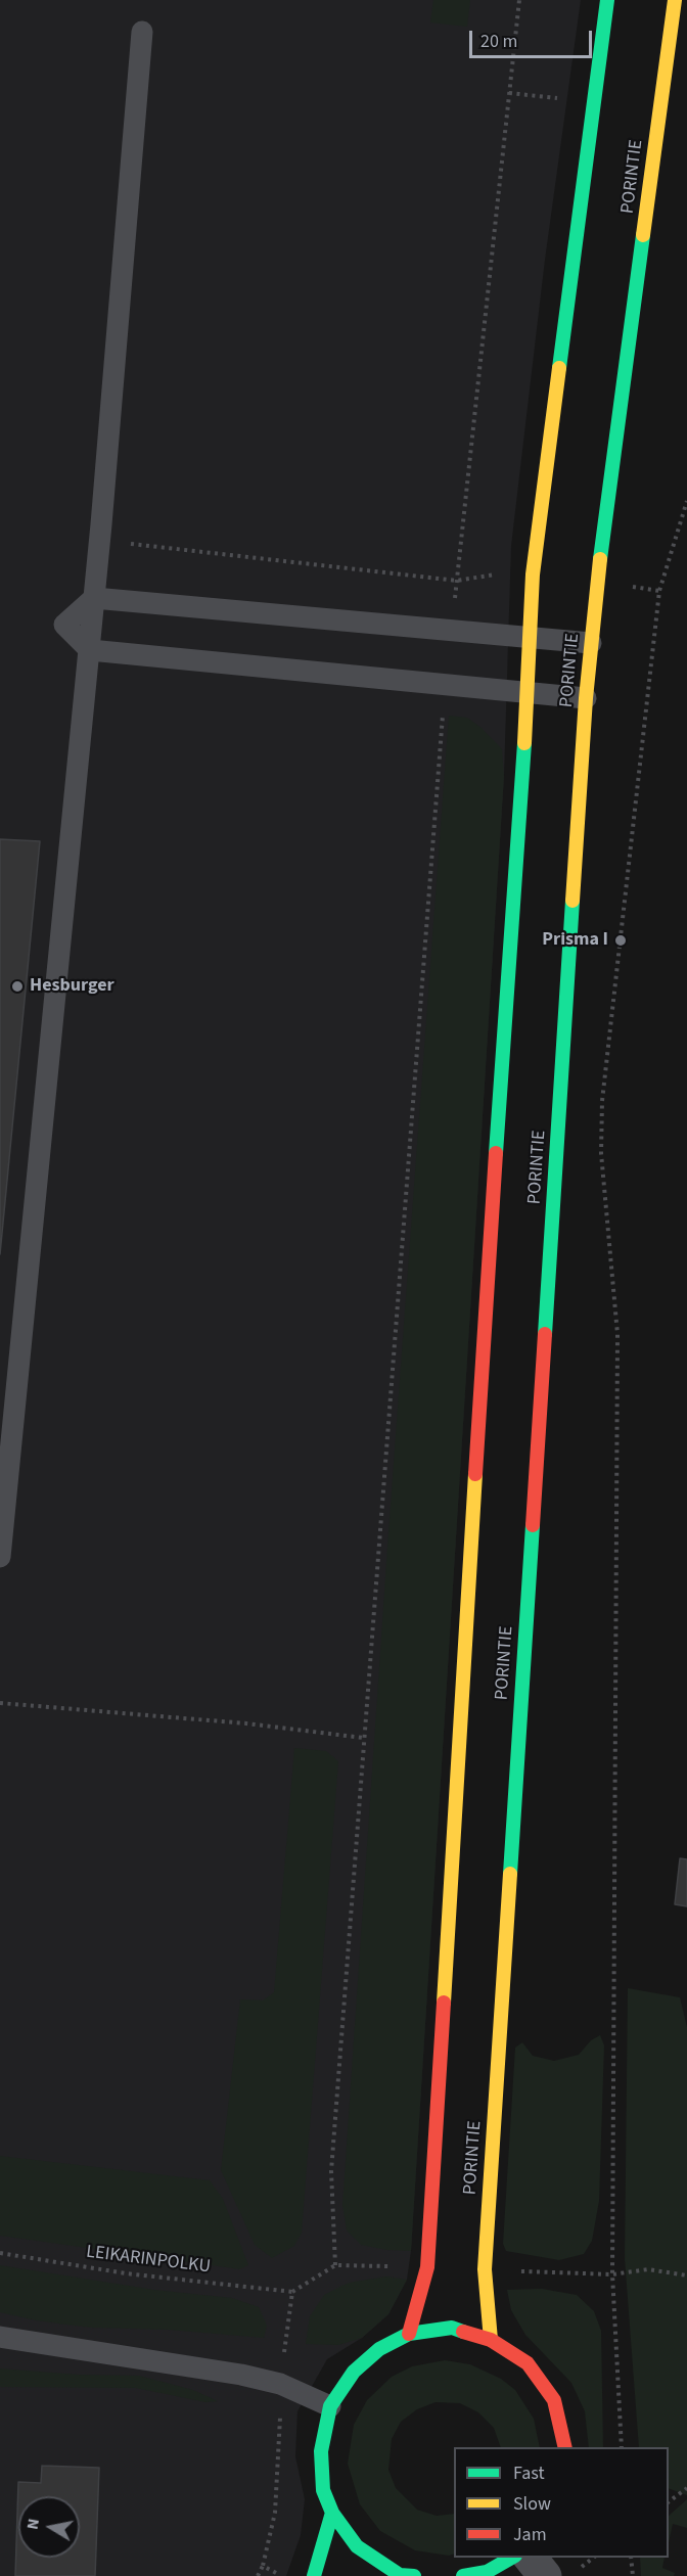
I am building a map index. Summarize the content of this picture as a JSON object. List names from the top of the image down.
{
  "streets": {
    "main road": ["PORINTIE"],
    "path": ["LEIKARINPOLKU"]
  },
  "places": ["Prisma I", "Hesburger"],
  "legend": ["Fast", "Slow", "Jam"],
  "scale_bar": "20 m",
  "north": "left"
}
